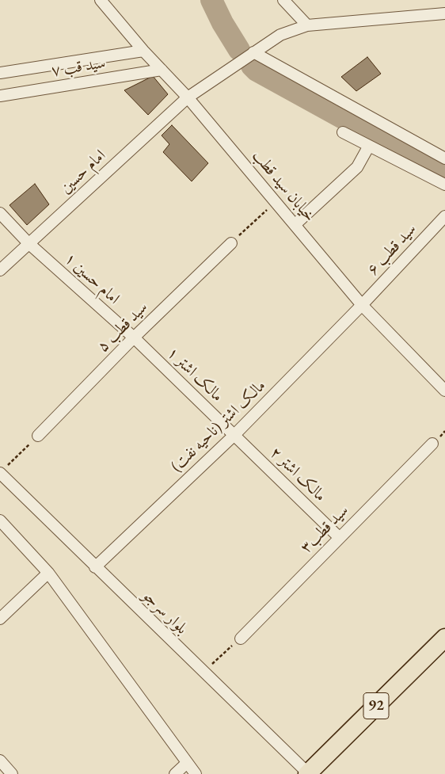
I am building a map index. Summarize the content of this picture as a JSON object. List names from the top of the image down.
{
  "streets": {
    "main road": ["92"],
    "street": [
      "سید قب ۷",
      "امام حسین",
      "خیابان سید قطب",
      "سید قطب ۶",
      "امام حسین ۱",
      "سید قطب ۵",
      "مالک اشتر ۱",
      "مالک اشتر (ناحیه نفت)",
      "مالک اشتر ۲",
      "سید قطب۳",
      "بلوار سرجو"
    ]
  },
  "crossings": [
    ["سید قب ۷", "خیابان سید قطب"],
    ["امام حسین", "خیابان سید قطب"],
    ["امام حسین", "امام حسین ۱"],
    ["خیابان سید قطب", "سید قطب ۶"],
    ["خیابان سید قطب", "مالک اشتر (ناحیه نفت)"],
    ["سید قطب ۶", "مالک اشتر (ناحیه نفت)"],
    ["امام حسین ۱", "سید قطب ۵"],
    ["امام حسین ۱", "مالک اشتر ۱"],
    ["سید قطب ۵", "مالک اشتر ۱"],
    ["مالک اشتر ۱", "مالک اشتر (ناحیه نفت)"],
    ["مالک اشتر ۱", "مالک اشتر ۲"],
    ["مالک اشتر (ناحیه نفت)", "مالک اشتر ۲"],
    ["مالک اشتر (ناحیه نفت)", "بلوار سرجو"],
    ["مالک اشتر ۲", "سید قطب۳"],
    ["بلوار سرجو", "92"]
  ]
}
